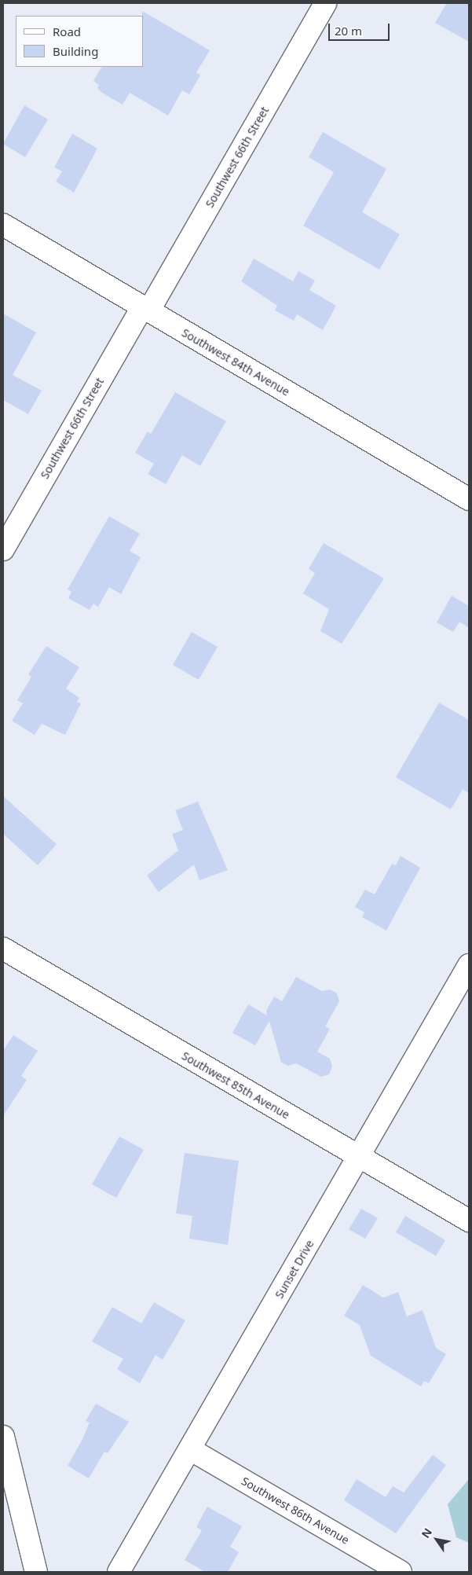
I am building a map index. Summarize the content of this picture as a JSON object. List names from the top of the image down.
{
  "streets": {
    "street": [
      "Southwest 66th Street",
      "Southwest 84th Avenue",
      "Southwest 85th Avenue",
      "Sunset Drive",
      "Southwest 86th Avenue"
    ]
  },
  "crossings": [
    ["Southwest 66th Street", "Southwest 84th Avenue"],
    ["Southwest 85th Avenue", "Sunset Drive"],
    ["Sunset Drive", "Southwest 86th Avenue"]
  ],
  "legend": ["Road", "Building"],
  "scale_bar": "20 m",
  "north": "top left"
}
